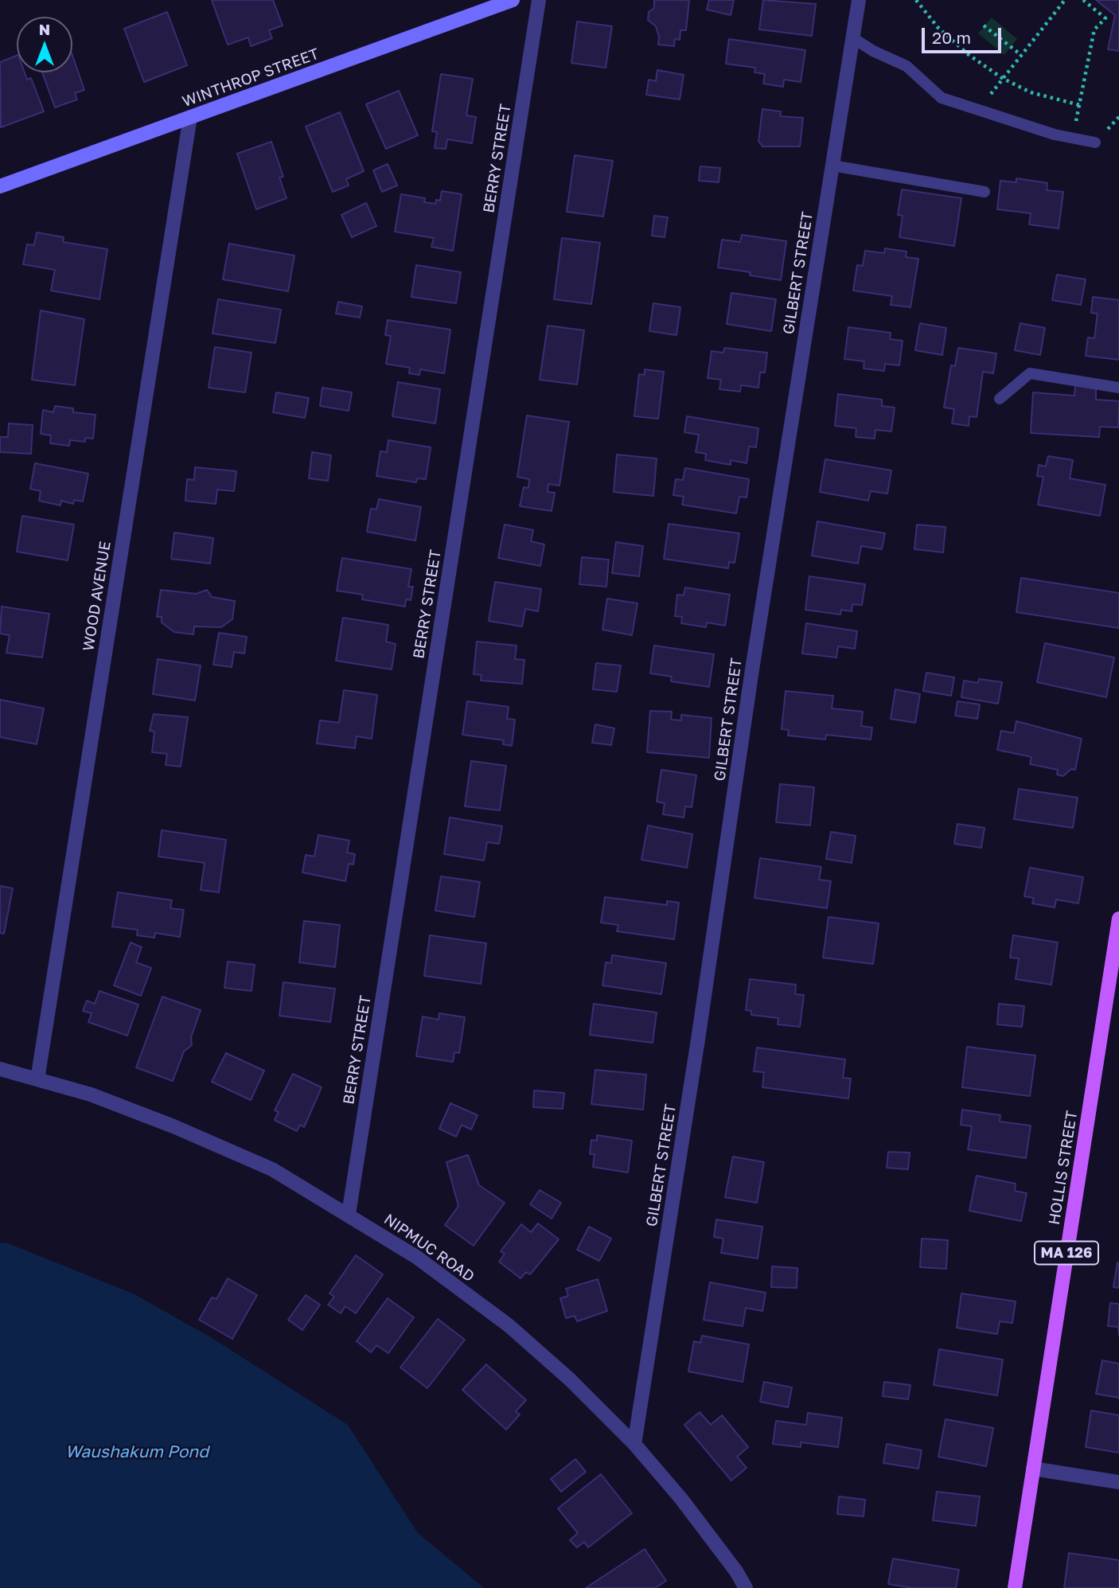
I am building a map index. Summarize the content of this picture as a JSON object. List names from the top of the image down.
{
  "streets": {
    "main road": ["HOLLIS STREET", "MA 126"],
    "street": [
      "WINTHROP STREET",
      "BERRY STREET",
      "GILBERT STREET",
      "WOOD AVENUE",
      "NIPMUC ROAD"
    ]
  },
  "crossings": [
    ["WINTHROP STREET", "WOOD AVENUE"],
    ["BERRY STREET", "NIPMUC ROAD"],
    ["GILBERT STREET", "NIPMUC ROAD"],
    ["WOOD AVENUE", "NIPMUC ROAD"]
  ],
  "water": ["Waushakum Pond"],
  "scale_bar": "20 m",
  "north": "top"
}
